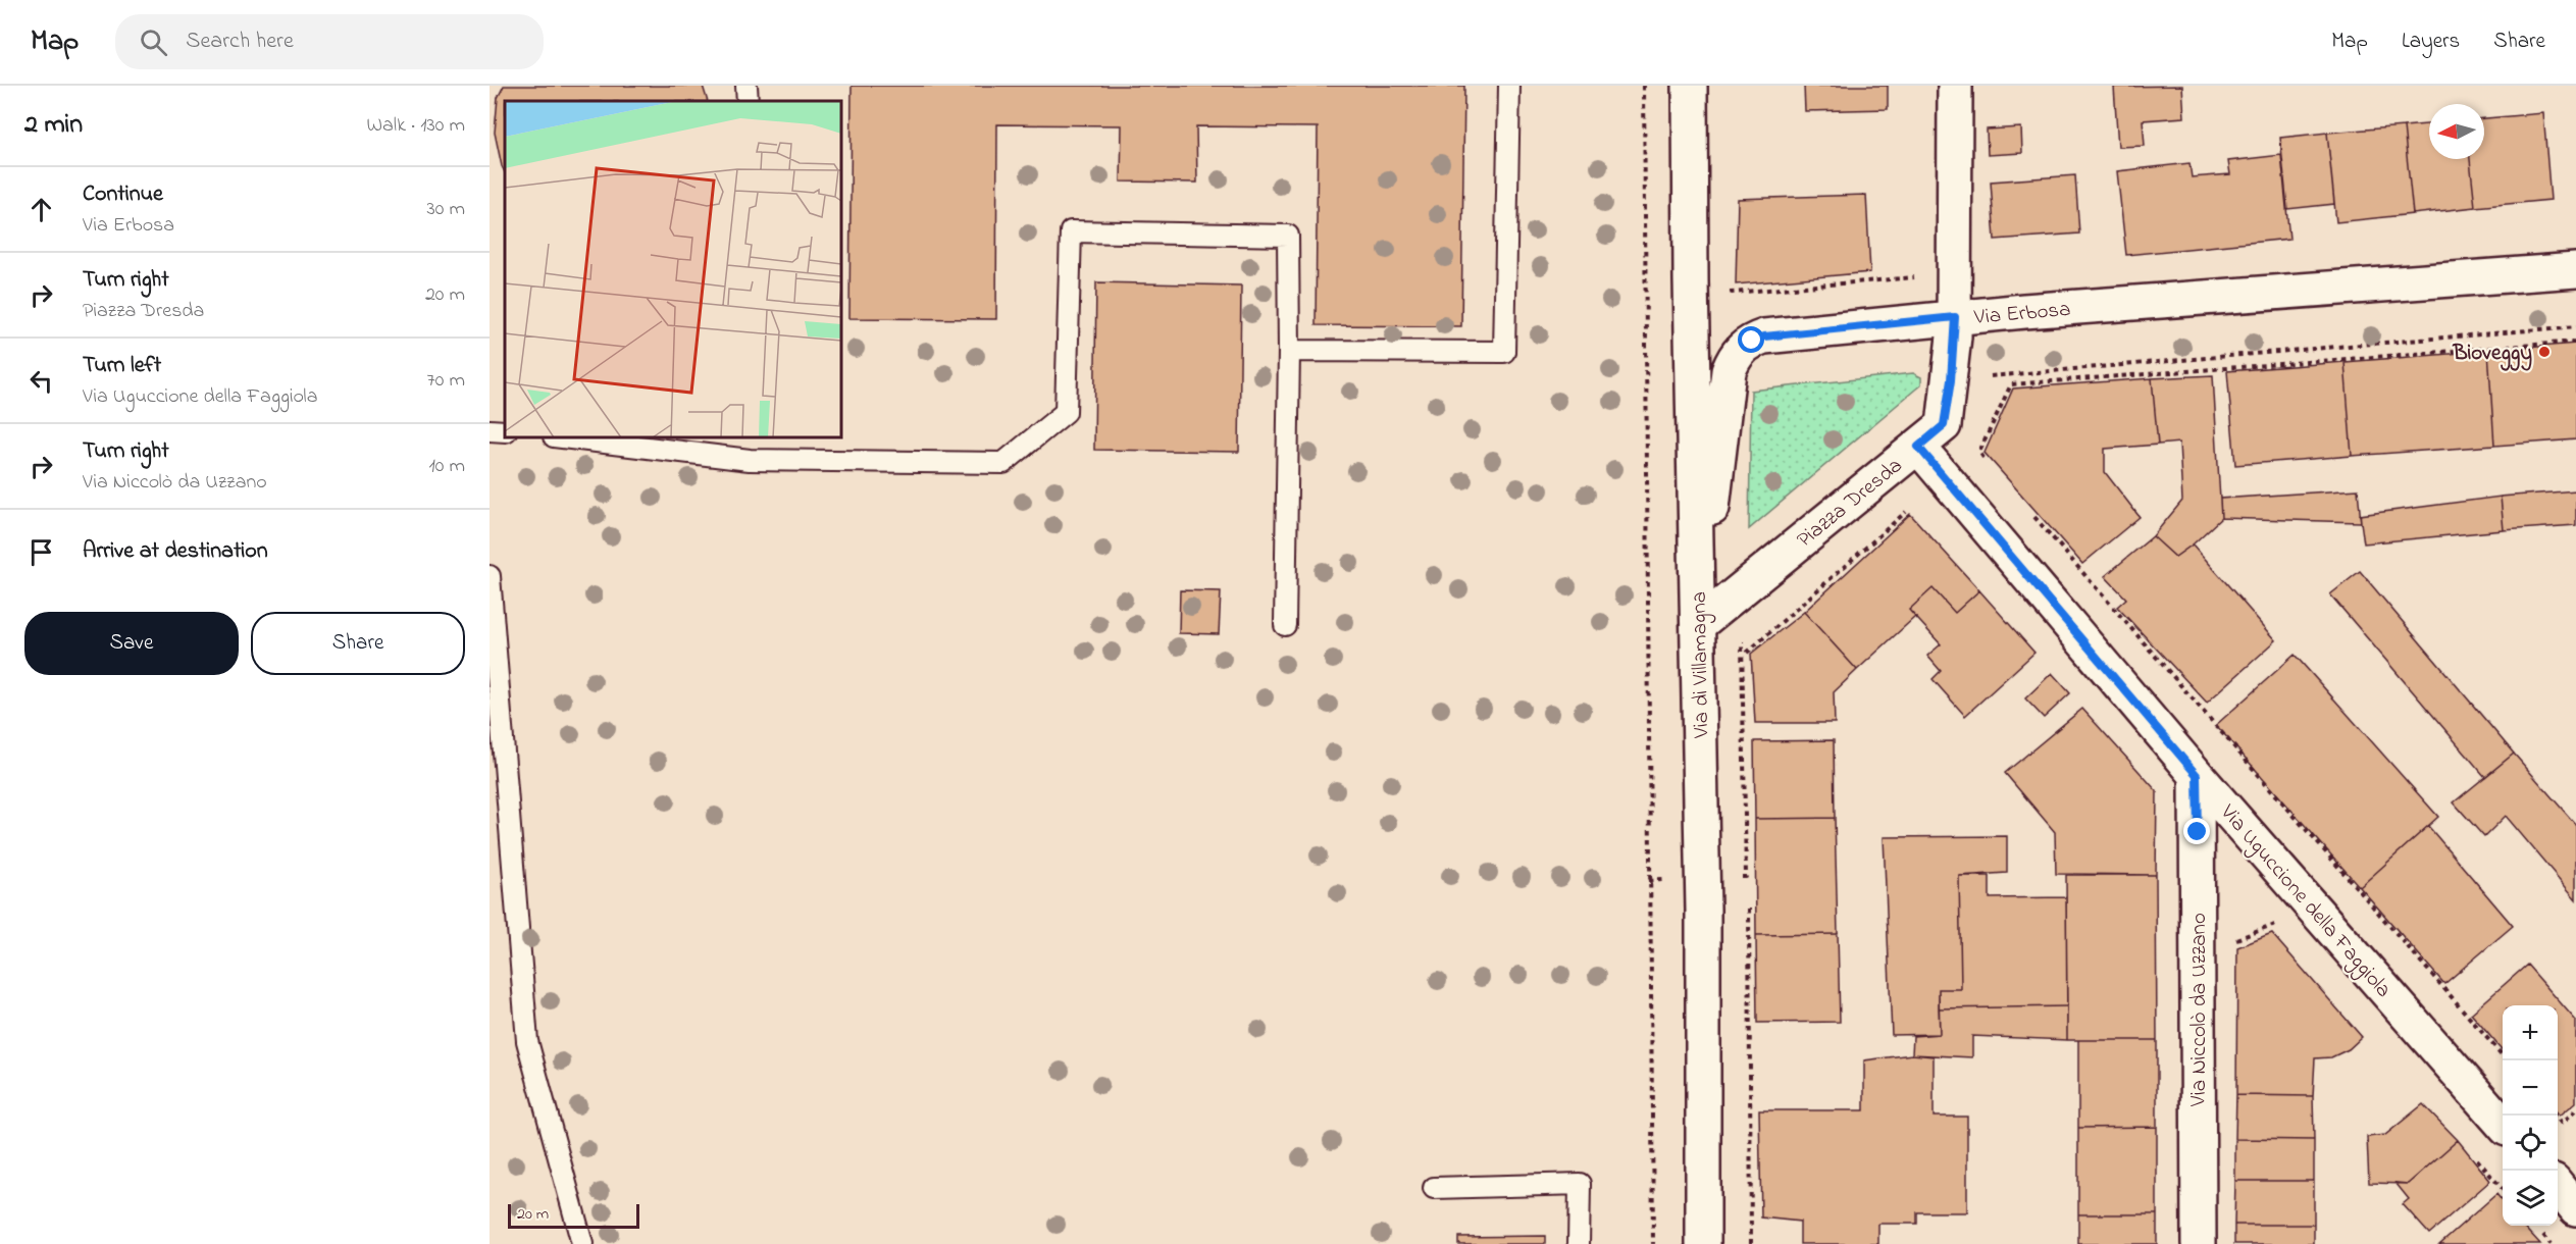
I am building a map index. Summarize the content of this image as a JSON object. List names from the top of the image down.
{
  "streets": {
    "main road": [
      "Via Erbosa",
      "Piazza Dresda",
      "Via di Villamagna",
      "Via Uguccione della Faggiola",
      "Via Niccolò da Uzzano"
    ]
  },
  "crossings": [
    ["Via Erbosa", "Piazza Dresda"],
    ["Via Erbosa", "Via di Villamagna"],
    ["Piazza Dresda", "Via di Villamagna"],
    ["Piazza Dresda", "Via Uguccione della Faggiola"],
    ["Via Uguccione della Faggiola", "Via Niccolò da Uzzano"]
  ],
  "places": ["Bioveggy"],
  "scale_bar": "20 m",
  "north": "left",
  "page": {
    "header": "Map",
    "search": "Search here",
    "nav": ["Map", "Layers", "Share"],
    "heading": ["2 min", "Walk · 130 m"],
    "list": [
      ["Continue", "Via Erbosa", "30 m"],
      ["Turn right", "Piazza Dresda", "20 m"],
      ["Turn left", "Via Uguccione della Faggiola", "70 m"],
      ["Turn right", "Via Niccolò da Uzzano", "10 m"],
      "Arrive at destination"
    ],
    "buttons": ["Save", "Share"],
    "map_buttons": ["+", "−"],
    "scale": "20 m"
  }
}
